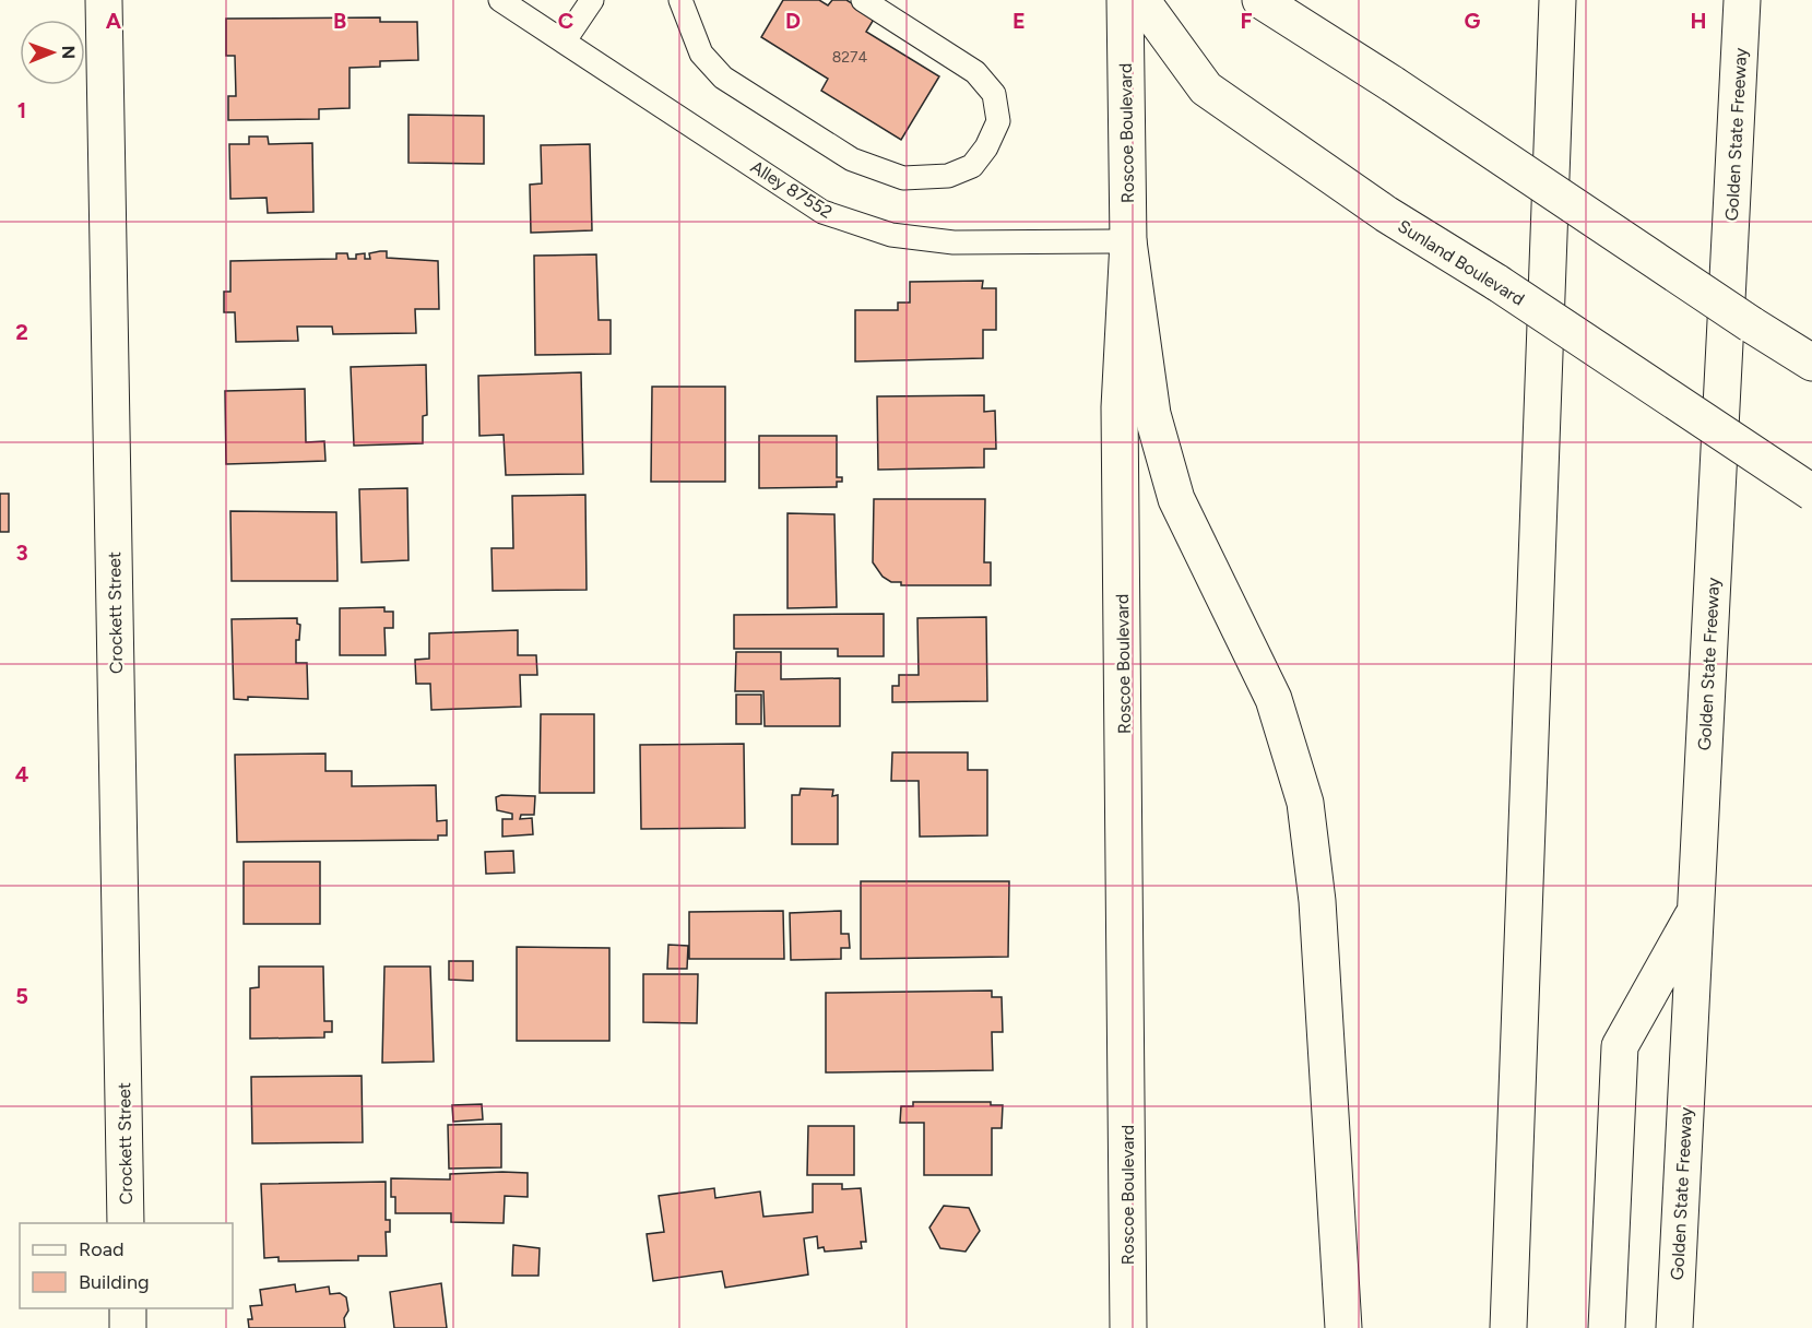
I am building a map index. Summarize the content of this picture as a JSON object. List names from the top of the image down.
{
  "streets": {
    "main road": [
      "Roscoe Boulevard",
      "Golden State Freeway",
      "Sunland Boulevard",
      "Crockett Street"
    ],
    "lane": ["Alley 87552"]
  },
  "crossings": [
    ["Roscoe Boulevard", "Alley 87552"]
  ],
  "house_numbers": ["8274"],
  "legend": ["Road", "Building"],
  "north": "right",
  "grid": {
    "columns": [
      "A",
      "B",
      "C",
      "D",
      "E",
      "F",
      "G",
      "H"
    ],
    "rows": [
      "1",
      "2",
      "3",
      "4",
      "5"
    ]
  }
}
